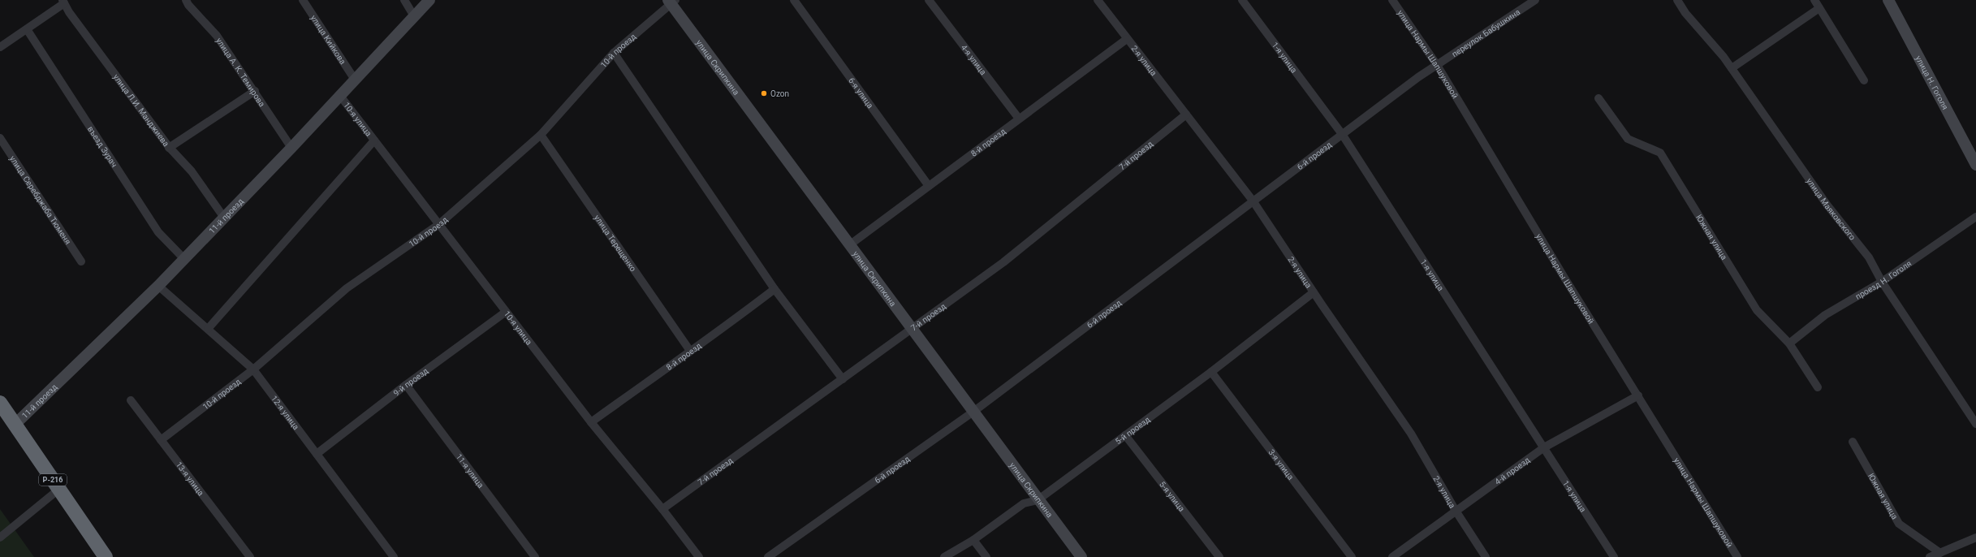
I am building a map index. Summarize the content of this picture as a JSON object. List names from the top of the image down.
{
  "streets": {
    "highway": ["Р-216"],
    "street": [
      "переулок Бабушкина",
      "улица Кийкова",
      "10-й проезд",
      "улица Нармы Шапшуковой",
      "1-я улица",
      "4-я улица",
      "2-я улица",
      "улица Скрипкина",
      "улица А. К. Темирова",
      "улица Н. Гоголя",
      "6-я улица",
      "улица Л.И. Манджиева",
      "10-я улица",
      "8-й проезд",
      "въезд Зурач",
      "7-й проезд",
      "6-й проезд",
      "улица Серебджаба Тюменя",
      "улица Маяковского",
      "11-й проезд",
      "Южная улица",
      "улица Терещенко",
      "проезд Н. Гоголя",
      "9-й проезд",
      "12-я улица",
      "5-й проезд",
      "3-я улица",
      "11-я улица",
      "4-й проезд",
      "13-я улица",
      "5-я улица"
    ]
  },
  "crossings": [
    ["переулок Бабушкина", "улица Нармы Шапшуковой"],
    ["переулок Бабушкина", "6-й проезд"],
    ["улица Кийкова", "11-й проезд"],
    ["10-й проезд", "улица Скрипкина"],
    ["10-й проезд", "10-я улица"],
    ["10-й проезд", "улица Терещенко"],
    ["10-й проезд", "12-я улица"],
    ["10-й проезд", "13-я улица"],
    ["улица Нармы Шапшуковой", "6-й проезд"],
    ["улица Нармы Шапшуковой", "4-й проезд"],
    ["1-я улица", "6-й проезд"],
    ["1-я улица", "4-й проезд"],
    ["4-я улица", "8-й проезд"],
    ["2-я улица", "8-й проезд"],
    ["2-я улица", "7-й проезд"],
    ["2-я улица", "6-й проезд"],
    ["2-я улица", "5-й проезд"],
    ["2-я улица", "4-й проезд"],
    ["улица Скрипкина", "8-й проезд"],
    ["улица Скрипкина", "7-й проезд"],
    ["улица Скрипкина", "6-й проезд"],
    ["улица Скрипкина", "5-й проезд"],
    ["улица А. К. Темирова", "11-й проезд"],
    ["6-я улица", "8-й проезд"],
    ["улица Л.И. Манджиева", "11-й проезд"],
    ["10-я улица", "8-й проезд"],
    ["10-я улица", "7-й проезд"],
    ["10-я улица", "11-й проезд"],
    ["10-я улица", "9-й проезд"],
    ["8-й проезд", "улица Терещенко"],
    ["въезд Зурач", "11-й проезд"],
    ["улица Маяковского", "проезд Н. Гоголя"],
    ["11-й проезд", "12-я улица"],
    ["11-й проезд", "Р-216"],
    ["Южная улица", "проезд Н. Гоголя"],
    ["9-й проезд", "12-я улица"],
    ["9-й проезд", "11-я улица"],
    ["5-й проезд", "3-я улица"],
    ["5-й проезд", "5-я улица"]
  ],
  "places": ["Ozon"]
}
